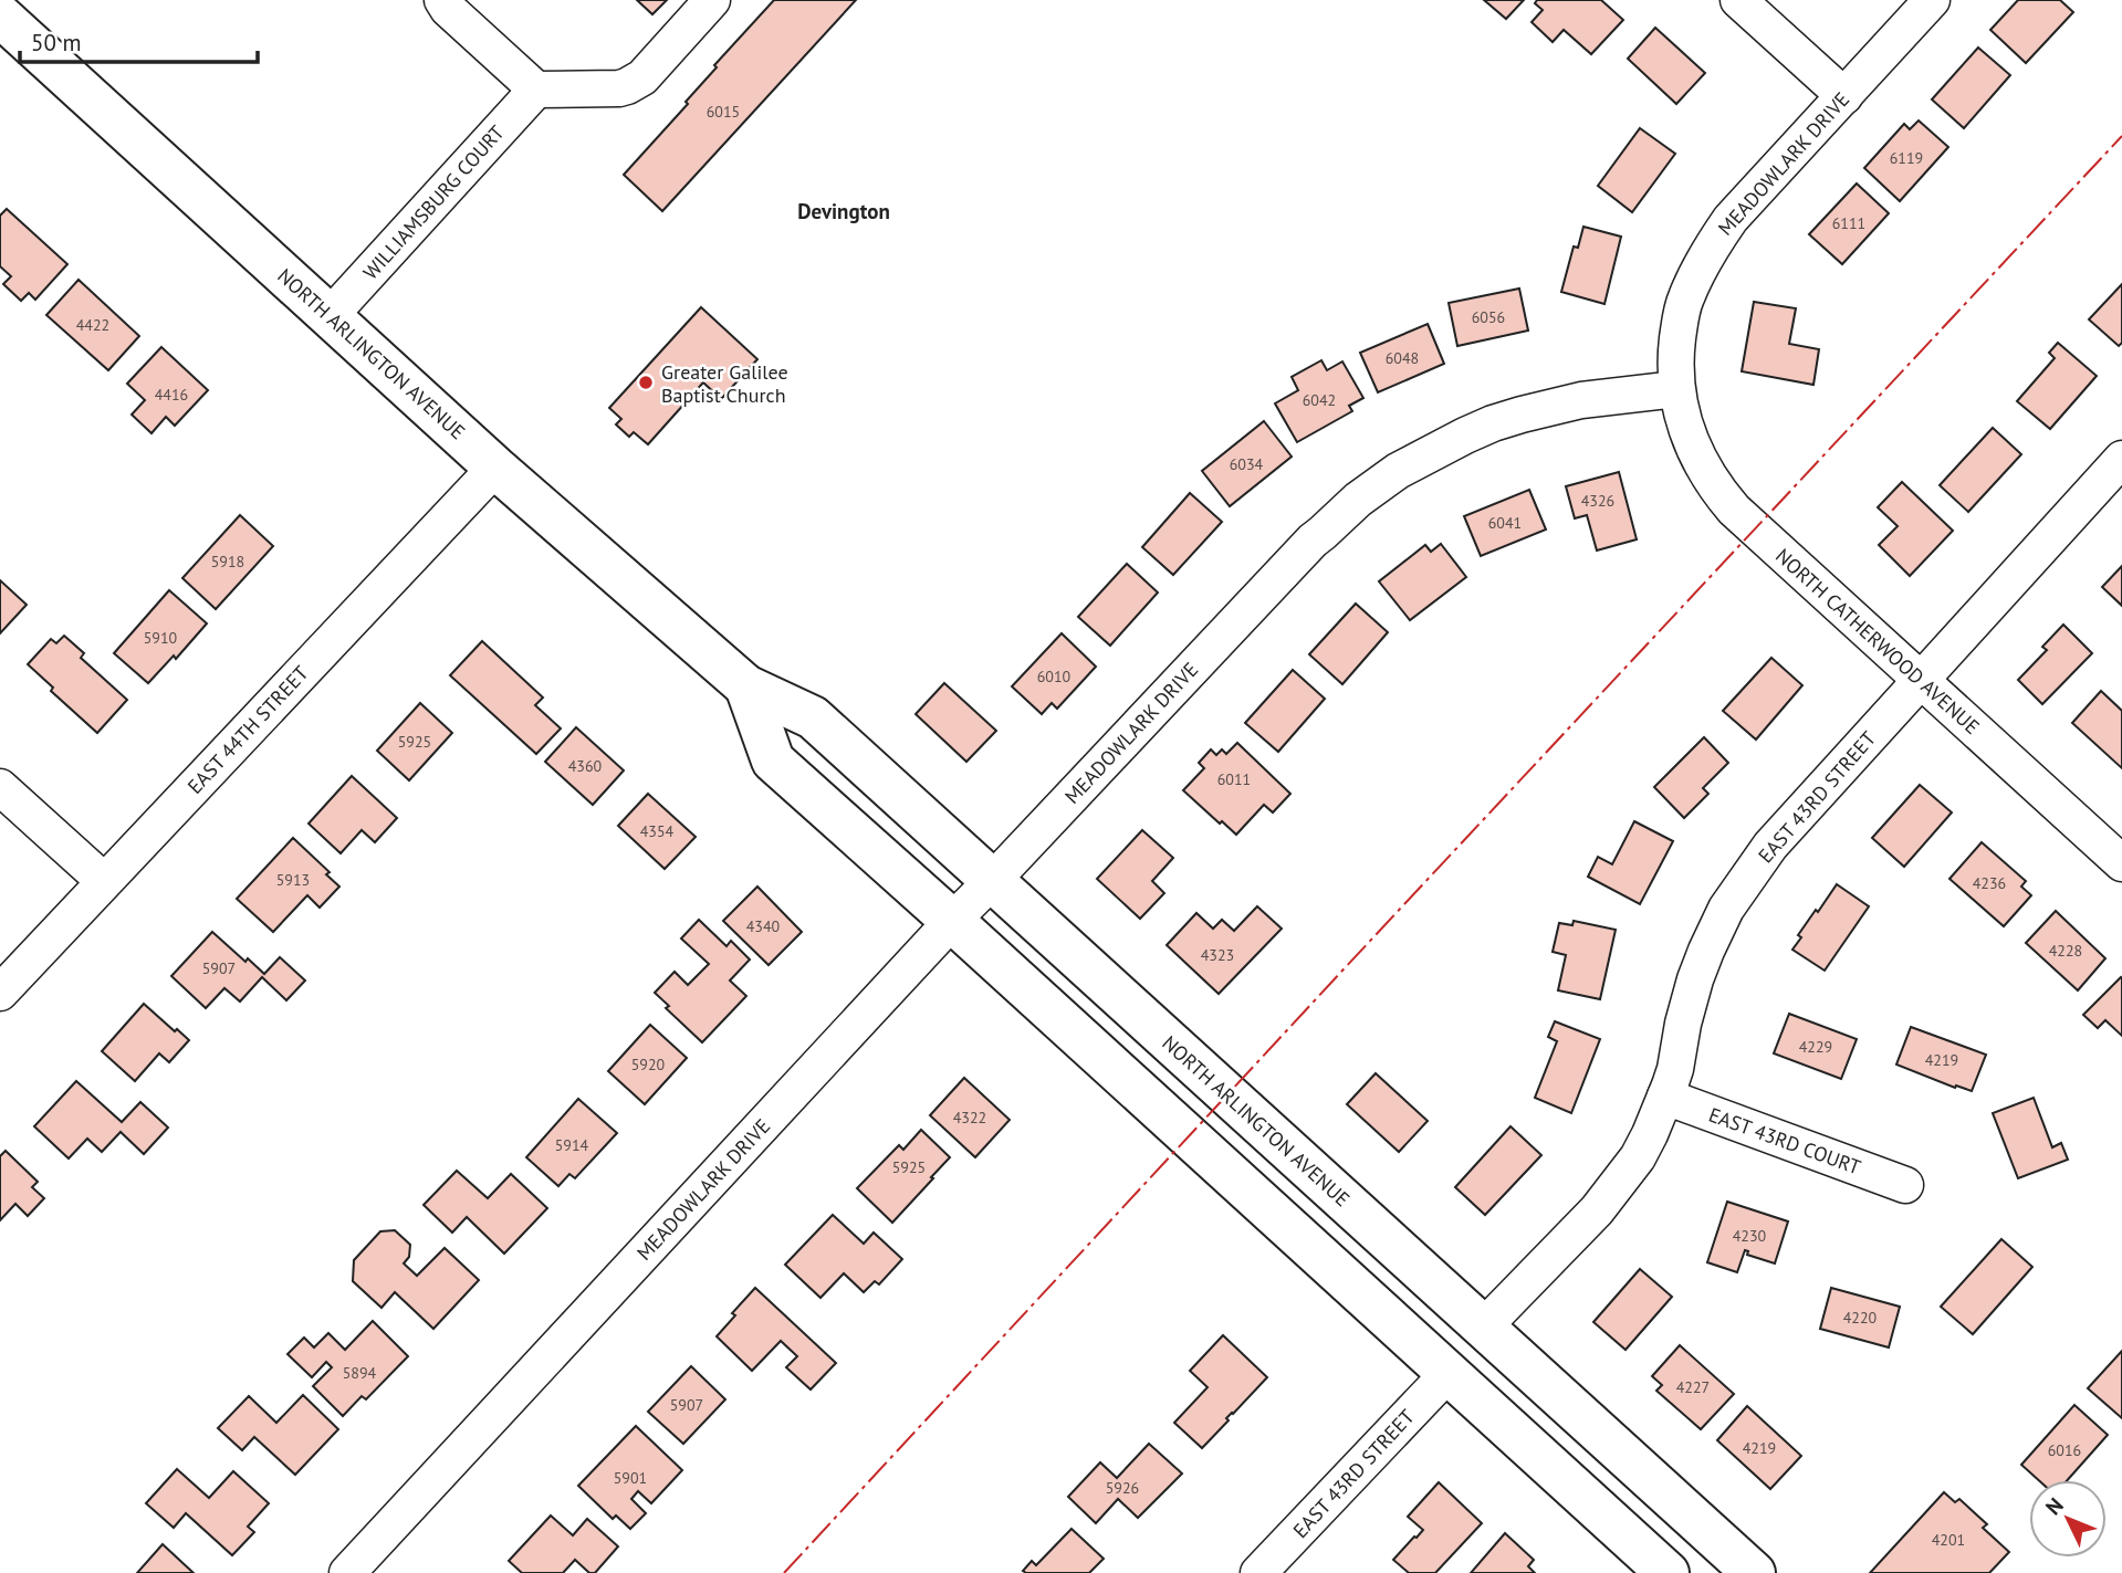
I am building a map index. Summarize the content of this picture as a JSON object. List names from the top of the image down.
{
  "streets": {
    "main road": ["NORTH ARLINGTON AVENUE"],
    "street": [
      "MEADOWLARK DRIVE",
      "WILLIAMSBURG COURT",
      "NORTH CATHERWOOD AVENUE",
      "EAST 44TH STREET",
      "EAST 43RD STREET",
      "EAST 43RD COURT"
    ]
  },
  "crossings": [
    ["MEADOWLARK DRIVE", "NORTH ARLINGTON AVENUE"],
    ["MEADOWLARK DRIVE", "NORTH CATHERWOOD AVENUE"],
    ["WILLIAMSBURG COURT", "NORTH ARLINGTON AVENUE"],
    ["NORTH ARLINGTON AVENUE", "EAST 44TH STREET"],
    ["NORTH ARLINGTON AVENUE", "EAST 43RD STREET"],
    ["NORTH CATHERWOOD AVENUE", "EAST 43RD STREET"],
    ["EAST 43RD STREET", "EAST 43RD COURT"]
  ],
  "districts": ["Devington"],
  "places": ["Greater Galilee Baptist Church"],
  "house_numbers": [
    "6015",
    "6119",
    "6111",
    "6056",
    "4422",
    "6048",
    "4416",
    "6042",
    "6034",
    "4326",
    "6041",
    "5918",
    "5910",
    "6010",
    "5925",
    "4360",
    "6011",
    "4354",
    "5913",
    "4236",
    "4340",
    "4228",
    "4323",
    "5907",
    "4229",
    "4219",
    "5920",
    "4322",
    "5914",
    "5925",
    "4230",
    "4220",
    "5894",
    "4227",
    "5907",
    "4219",
    "6016",
    "5901",
    "5926",
    "4201"
  ],
  "scale_bar": "50 m",
  "north": "top left"
}
